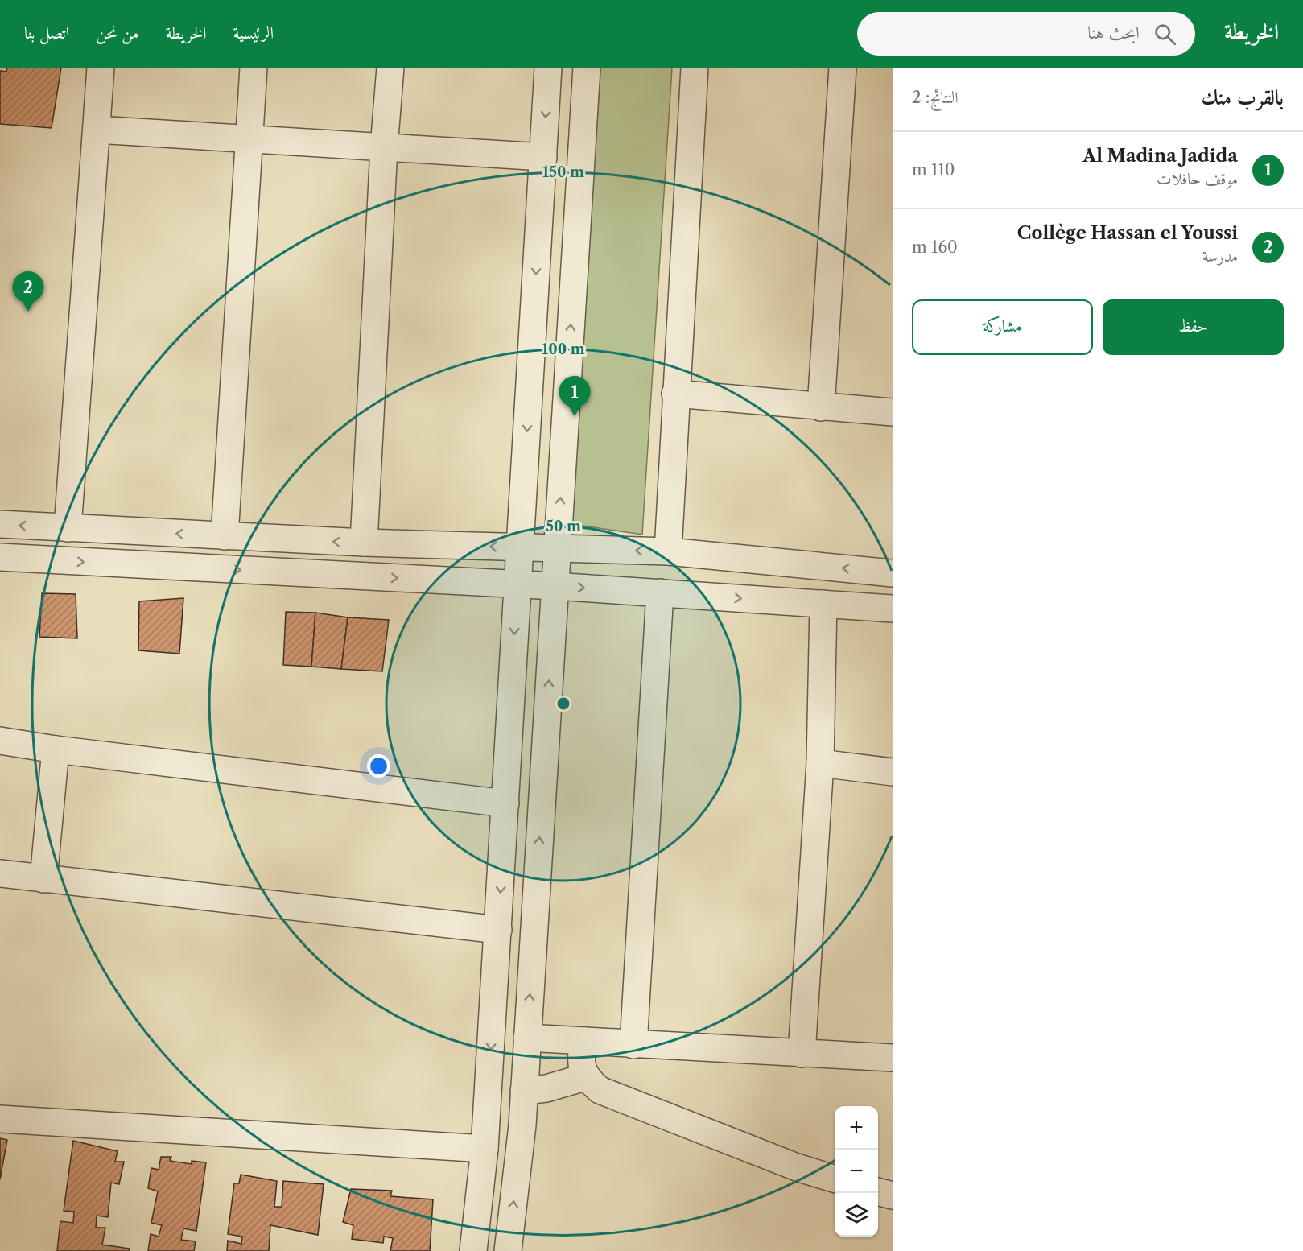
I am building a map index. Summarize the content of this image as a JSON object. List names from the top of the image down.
{
  "page": {
    "header": "الخريطة",
    "search": "ابحث هنا",
    "nav": [
      "الرئيسية",
      "الخريطة",
      "من نحن",
      "اتصل بنا"
    ],
    "heading": ["بالقرب منك", "النتائج: 2"],
    "list": [
      {
        "mark": "1",
        "name": "Al Madina Jadida",
        "note": "موقف حافلات",
        "value": "110 m"
      },
      {
        "mark": "2",
        "name": "Collège Hassan el Youssi",
        "note": "مدرسة",
        "value": "160 m"
      }
    ],
    "pins": ["2", "1"],
    "buttons": ["حفظ", "مشاركة"],
    "map_buttons": ["+", "−"]
  },
  "rings": ["150 m", "100 m", "50 m"]
}
